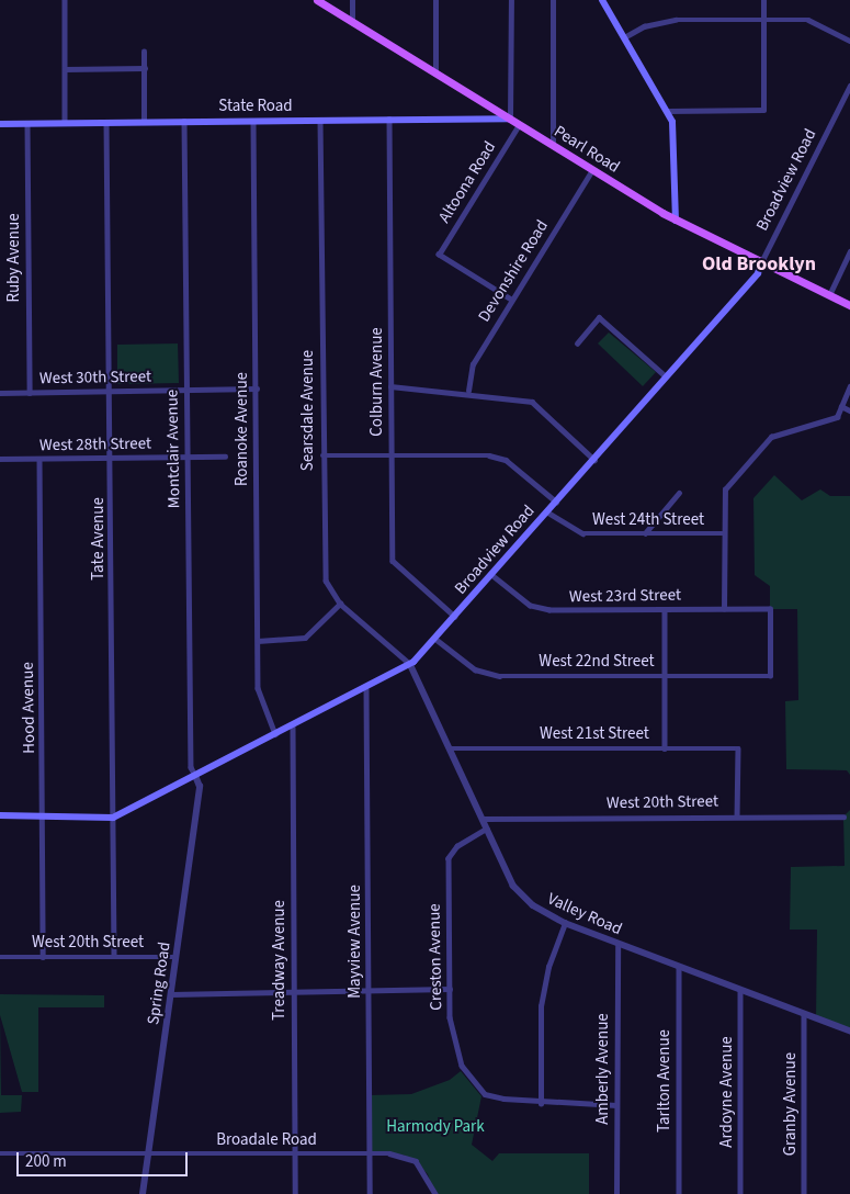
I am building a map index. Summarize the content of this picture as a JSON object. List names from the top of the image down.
{
  "streets": {
    "main road": ["State Road", "Pearl Road", "Broadview Road"],
    "street": [
      "Altoona Road",
      "Ruby Avenue",
      "Devonshire Road",
      "West 30th Street",
      "Colburn Avenue",
      "Searsdale Avenue",
      "Roanoke Avenue",
      "West 28th Street",
      "Montclair Avenue",
      "West 24th Street",
      "Tate Avenue",
      "West 23rd Street",
      "West 22nd Street",
      "Hood Avenue",
      "West 21st Street",
      "West 20th Street",
      "Valley Road",
      "Mayview Avenue",
      "Creston Avenue",
      "Treadway Avenue",
      "Spring Road",
      "Amberly Avenue",
      "Tarlton Avenue",
      "Ardoyne Avenue",
      "Granby Avenue",
      "Broadale Road"
    ]
  },
  "crossings": [
    ["State Road", "Pearl Road"],
    ["State Road", "Ruby Avenue"],
    ["State Road", "Colburn Avenue"],
    ["State Road", "Searsdale Avenue"],
    ["State Road", "Roanoke Avenue"],
    ["State Road", "Montclair Avenue"],
    ["State Road", "Tate Avenue"],
    ["Pearl Road", "Broadview Road"],
    ["Pearl Road", "Altoona Road"],
    ["Pearl Road", "Devonshire Road"],
    ["Broadview Road", "Colburn Avenue"],
    ["Broadview Road", "Searsdale Avenue"],
    ["Broadview Road", "Roanoke Avenue"],
    ["Broadview Road", "Montclair Avenue"],
    ["Broadview Road", "West 24th Street"],
    ["Broadview Road", "Tate Avenue"],
    ["Broadview Road", "West 23rd Street"],
    ["Broadview Road", "West 22nd Street"],
    ["Broadview Road", "Hood Avenue"],
    ["Broadview Road", "Valley Road"],
    ["Broadview Road", "Mayview Avenue"],
    ["Broadview Road", "Treadway Avenue"],
    ["Broadview Road", "Spring Road"],
    ["Altoona Road", "Devonshire Road"],
    ["Ruby Avenue", "West 30th Street"],
    ["West 30th Street", "Roanoke Avenue"],
    ["West 30th Street", "Montclair Avenue"],
    ["West 30th Street", "Tate Avenue"],
    ["Searsdale Avenue", "Valley Road"],
    ["West 28th Street", "Montclair Avenue"],
    ["West 28th Street", "Tate Avenue"],
    ["West 28th Street", "Hood Avenue"],
    ["Montclair Avenue", "Spring Road"],
    ["Tate Avenue", "West 20th Street"],
    ["West 23rd Street", "West 22nd Street"],
    ["Hood Avenue", "West 20th Street"],
    ["West 21st Street", "West 20th Street"],
    ["West 21st Street", "Valley Road"],
    ["West 20th Street", "Valley Road"],
    ["West 20th Street", "Spring Road"],
    ["Valley Road", "Creston Avenue"],
    ["Valley Road", "Amberly Avenue"],
    ["Valley Road", "Tarlton Avenue"],
    ["Valley Road", "Ardoyne Avenue"],
    ["Valley Road", "Granby Avenue"],
    ["Mayview Avenue", "Broadale Road"],
    ["Treadway Avenue", "Broadale Road"],
    ["Spring Road", "Broadale Road"]
  ],
  "districts": ["Old Brooklyn"],
  "parks": ["Harmody Park"],
  "scale_bar": "200 m"
}
